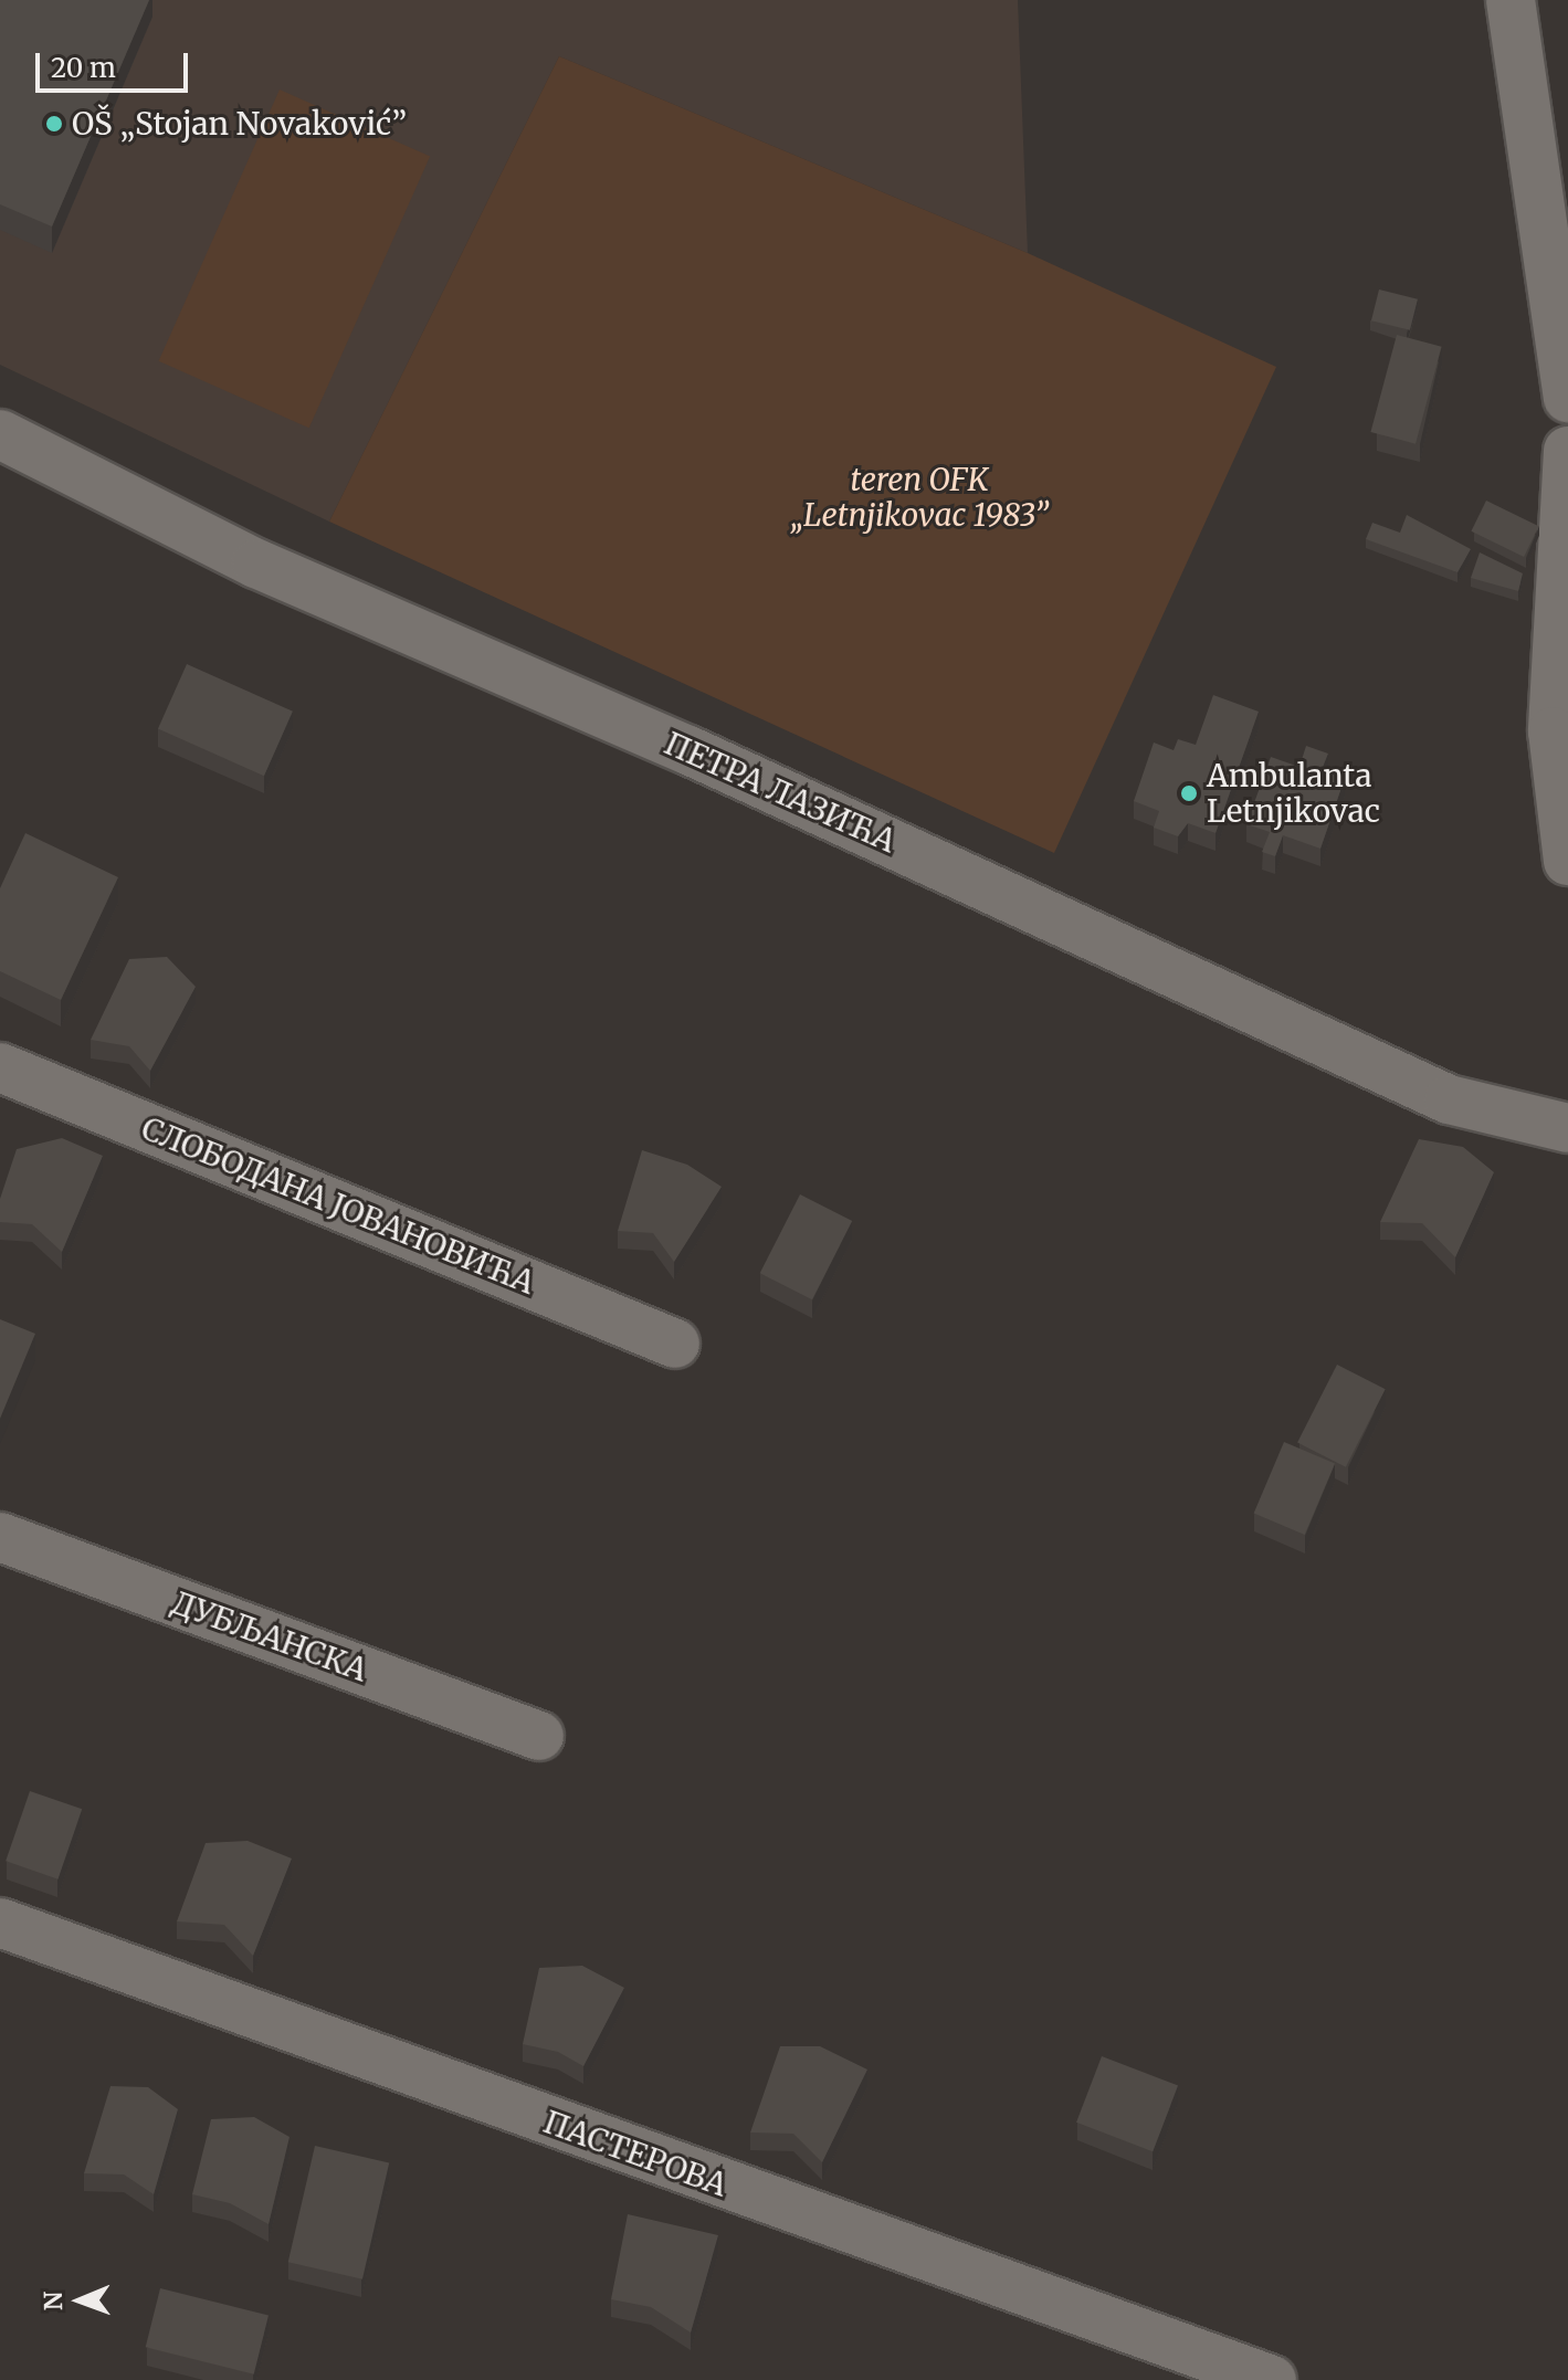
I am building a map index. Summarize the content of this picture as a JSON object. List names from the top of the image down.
{
  "streets": {
    "street": [
      "ПЕТРА ЛАЗИЋА",
      "СЛОБОДАНА ЈОВАНОВИЋА",
      "ДУБЉАНСКА",
      "ПАСТЕРОВА"
    ]
  },
  "parks": ["teren OFK „Letnjikovac 1983”"],
  "places": ["OŠ „Stojan Novaković”", "Ambulanta Letnjikovac"],
  "scale_bar": "20 m",
  "north": "left"
}
